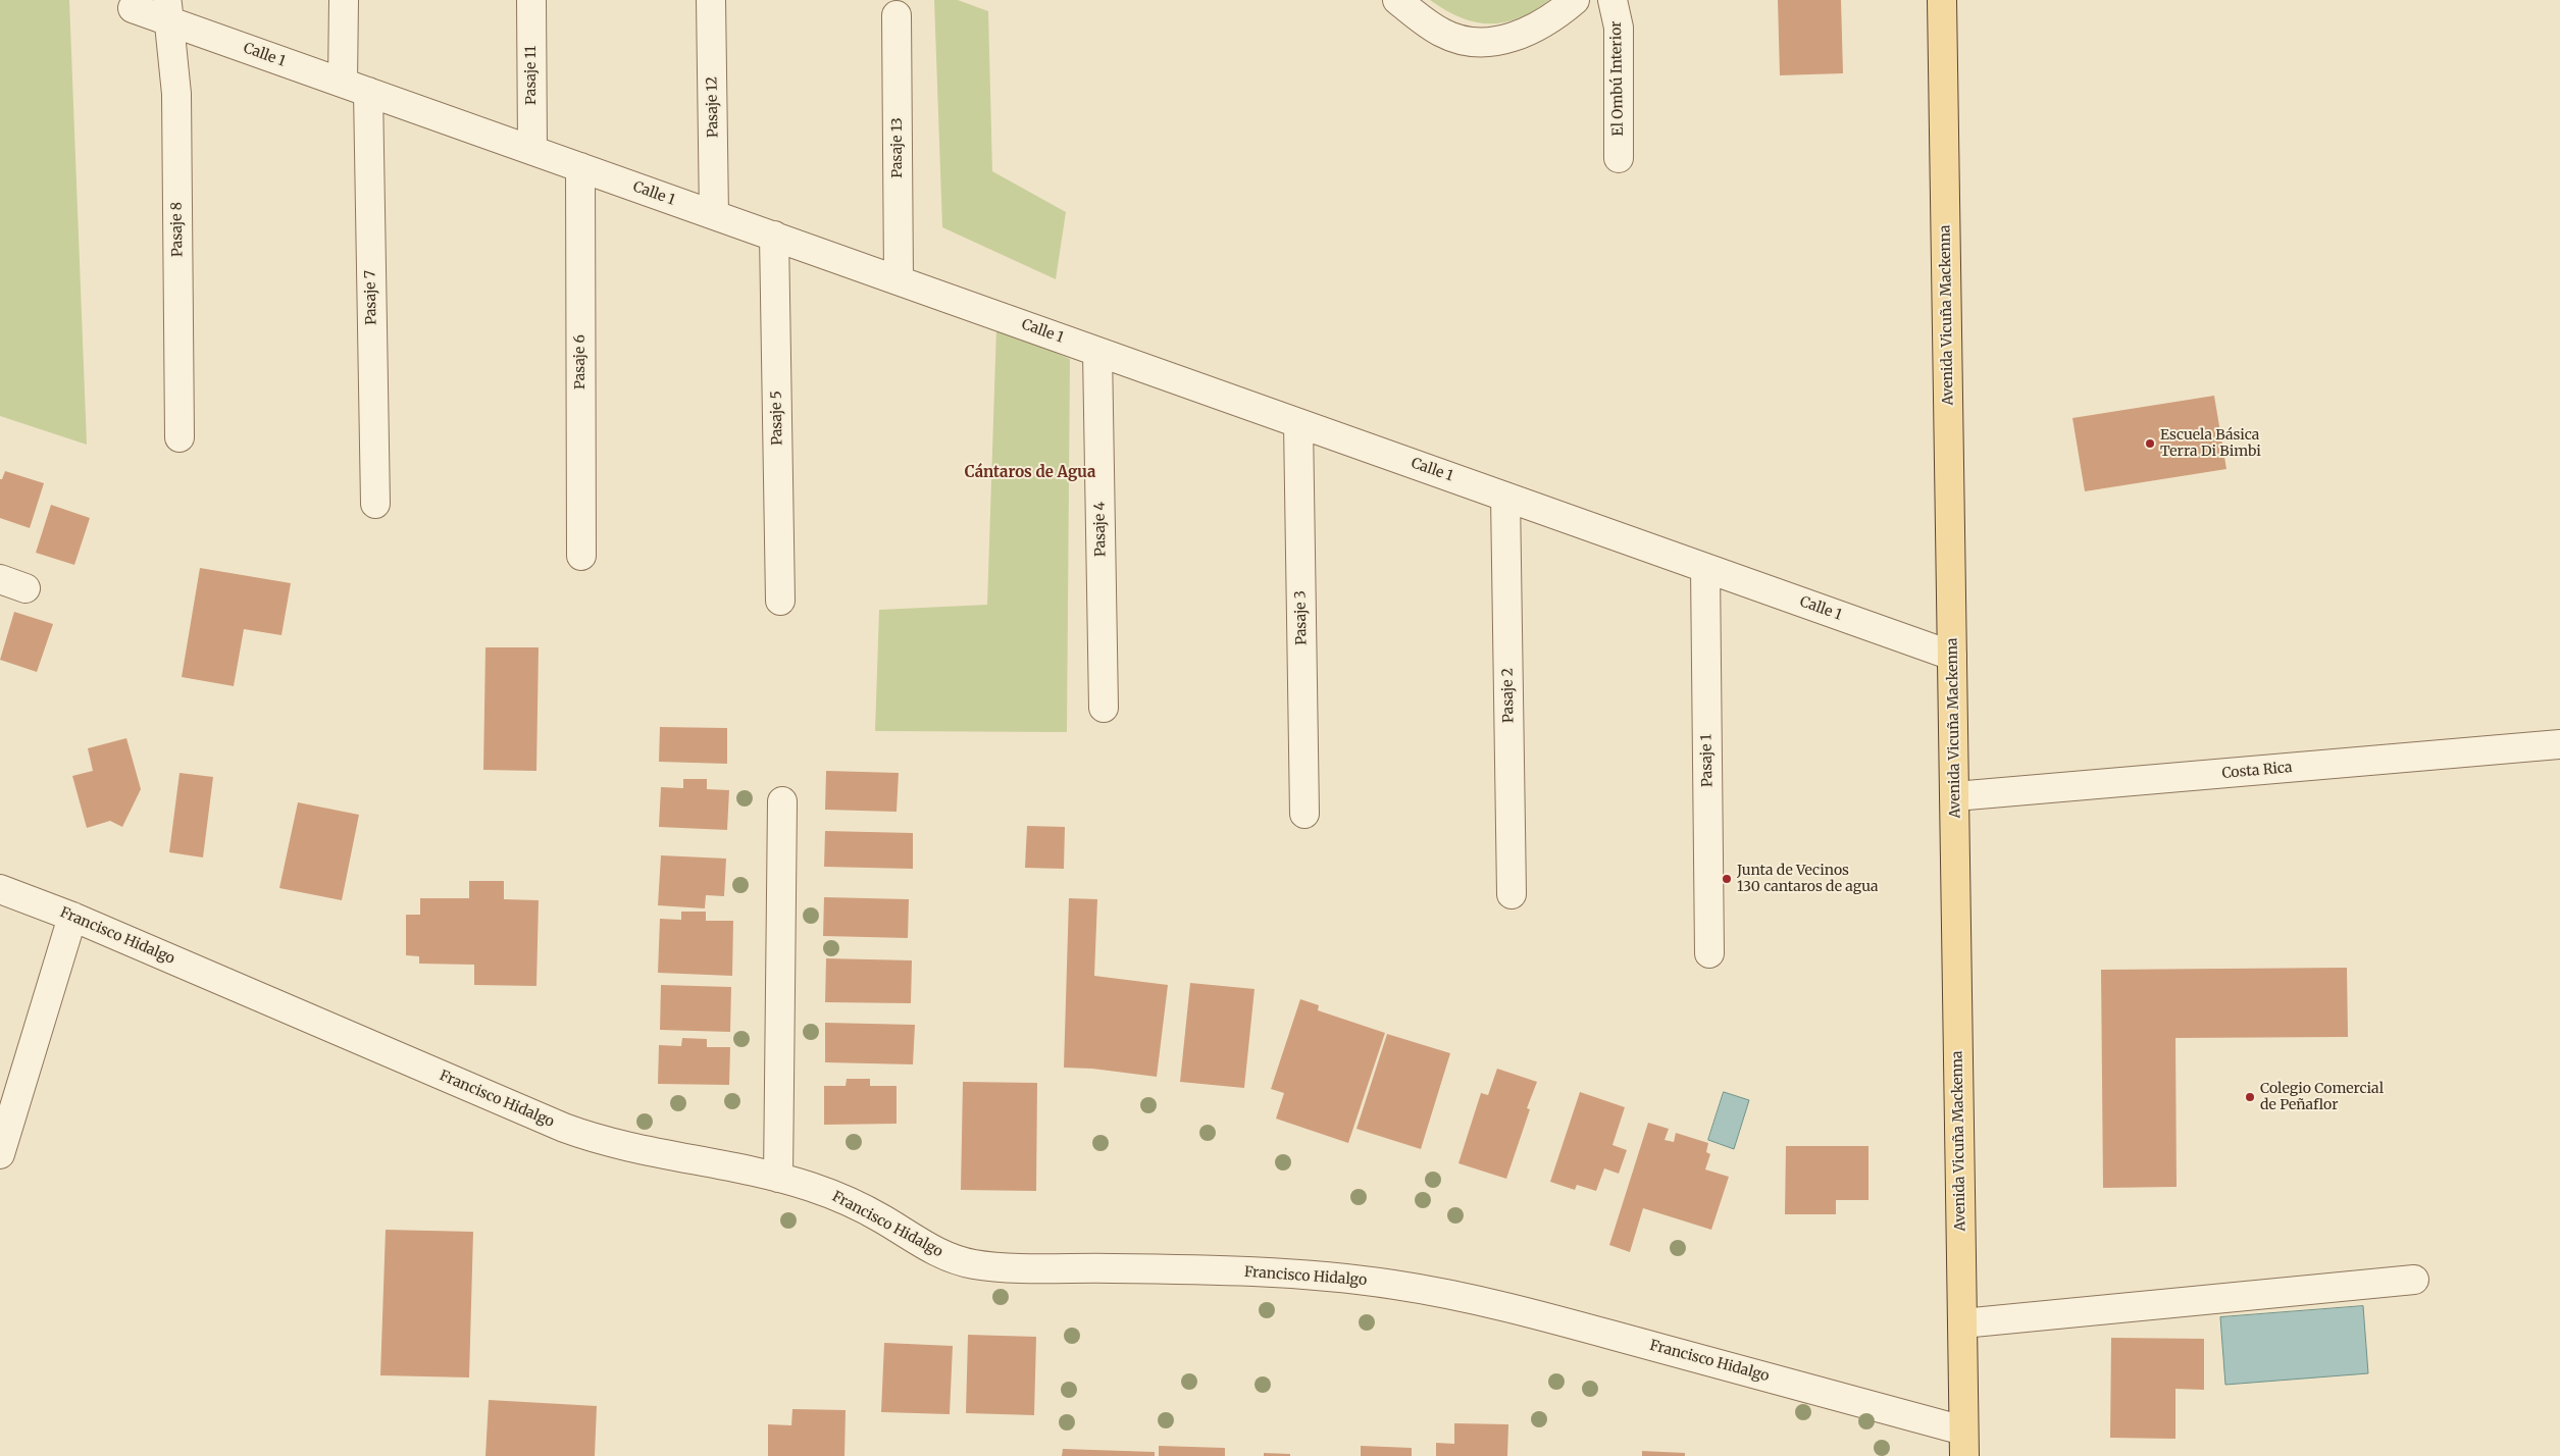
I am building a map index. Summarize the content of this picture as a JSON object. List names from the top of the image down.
{
  "streets": {
    "main road": ["Avenida Vicuña Mackenna"],
    "street": [
      "Calle 1",
      "Pasaje 11",
      "El Ombú Interior",
      "Pasaje 12",
      "Pasaje 13",
      "Pasaje 8",
      "Pasaje 7",
      "Pasaje 6",
      "Pasaje 5",
      "Pasaje 4",
      "Pasaje 3",
      "Pasaje 2",
      "Pasaje 1",
      "Costa Rica",
      "Francisco Hidalgo"
    ]
  },
  "crossings": [
    ["Calle 1", "Pasaje 11"],
    ["Calle 1", "Pasaje 12"],
    ["Calle 1", "Pasaje 13"],
    ["Calle 1", "Pasaje 8"],
    ["Calle 1", "Pasaje 7"],
    ["Calle 1", "Avenida Vicuña Mackenna"],
    ["Calle 1", "Pasaje 6"],
    ["Calle 1", "Pasaje 5"],
    ["Calle 1", "Pasaje 4"],
    ["Calle 1", "Pasaje 3"],
    ["Calle 1", "Pasaje 2"],
    ["Calle 1", "Pasaje 1"],
    ["Avenida Vicuña Mackenna", "Costa Rica"],
    ["Avenida Vicuña Mackenna", "Francisco Hidalgo"]
  ],
  "districts": ["Cántaros de Agua"],
  "places": ["Escuela Básica Terra Di Bimbi", "Junta de Vecinos 130 cantaros de agua", "Colegio Comercial de Peñaflor"]
}
